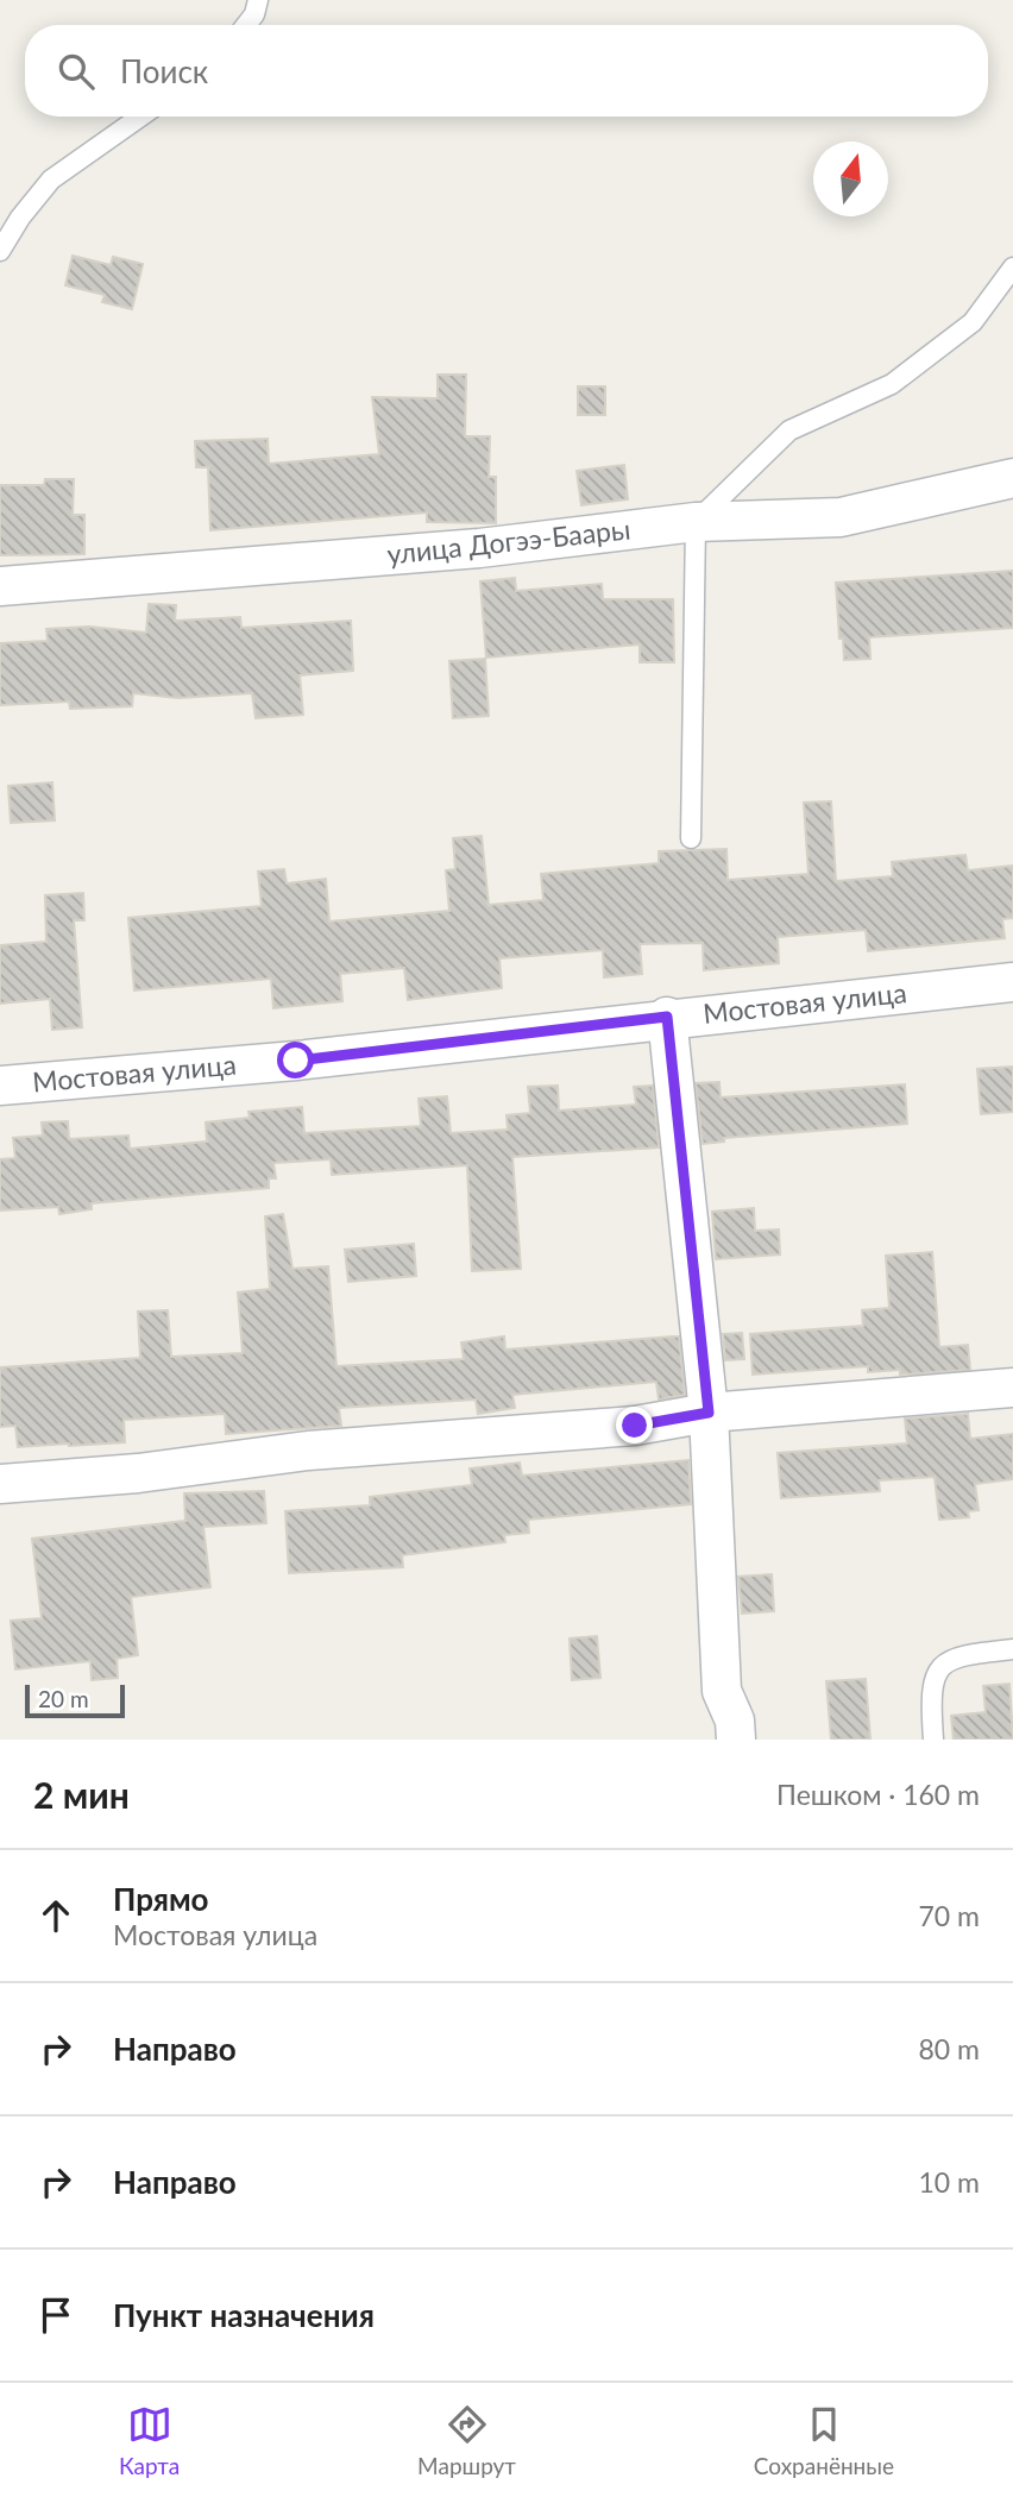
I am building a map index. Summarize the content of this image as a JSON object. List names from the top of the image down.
{
  "streets": {
    "street": ["улица Догээ-Баары", "Мостовая улица"]
  },
  "scale_bar": "20 m",
  "north": "top",
  "page": {
    "search": "Поиск",
    "scale": "20 m",
    "heading": ["2 мин", "Пешком · 160 m"],
    "list": [
      ["Прямо", "Мостовая улица", "70 m"],
      ["Направо", "80 m"],
      ["Направо", "10 m"],
      "Пункт назначения"
    ],
    "nav": ["Карта", "Маршрут", "Сохранённые"]
  }
}
